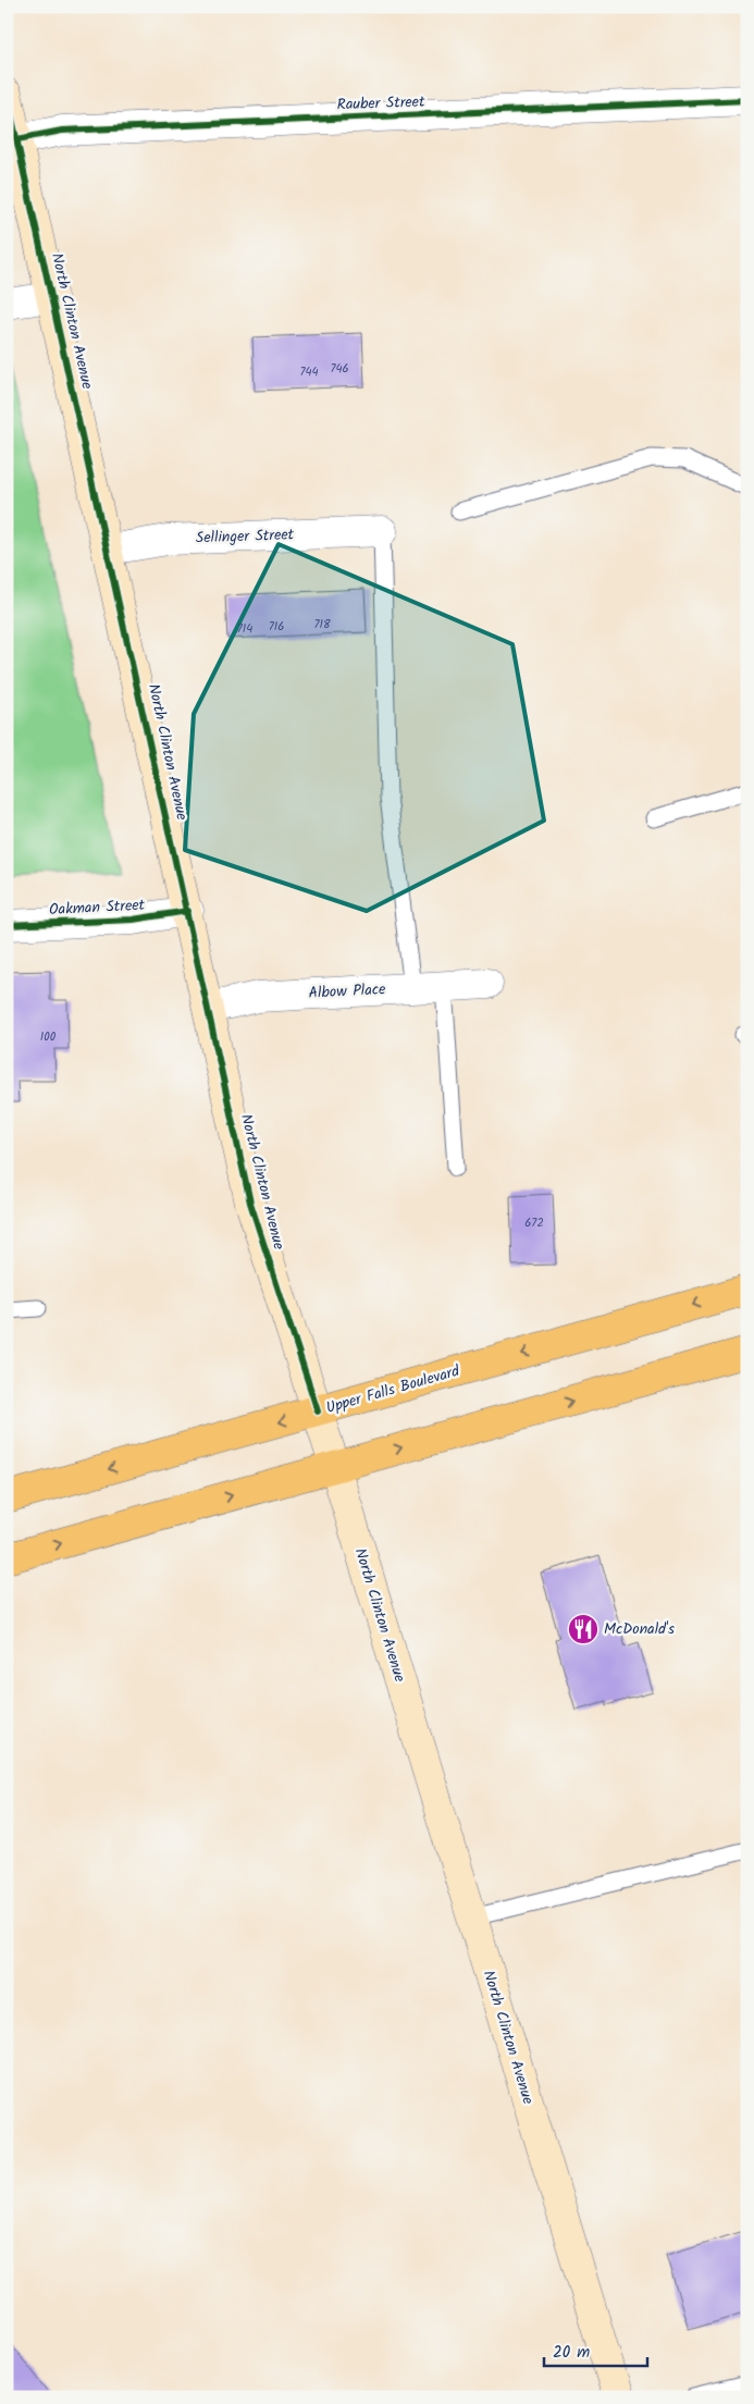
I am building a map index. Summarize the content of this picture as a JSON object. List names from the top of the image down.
{
  "streets": {
    "main road": ["Upper Falls Boulevard"],
    "street": [
      "Rauber Street",
      "North Clinton Avenue",
      "Sellinger Street",
      "Oakman Street",
      "Albow Place"
    ]
  },
  "crossings": [
    ["Rauber Street", "North Clinton Avenue"],
    ["North Clinton Avenue", "Sellinger Street"],
    ["North Clinton Avenue", "Oakman Street"],
    ["North Clinton Avenue", "Albow Place"],
    ["North Clinton Avenue", "Upper Falls Boulevard"]
  ],
  "places": {
    "restaurant": ["McDonald's"]
  },
  "house_numbers": [
    "746",
    "744",
    "718",
    "716",
    "714",
    "100",
    "672"
  ],
  "scale_bar": "20 m"
}
